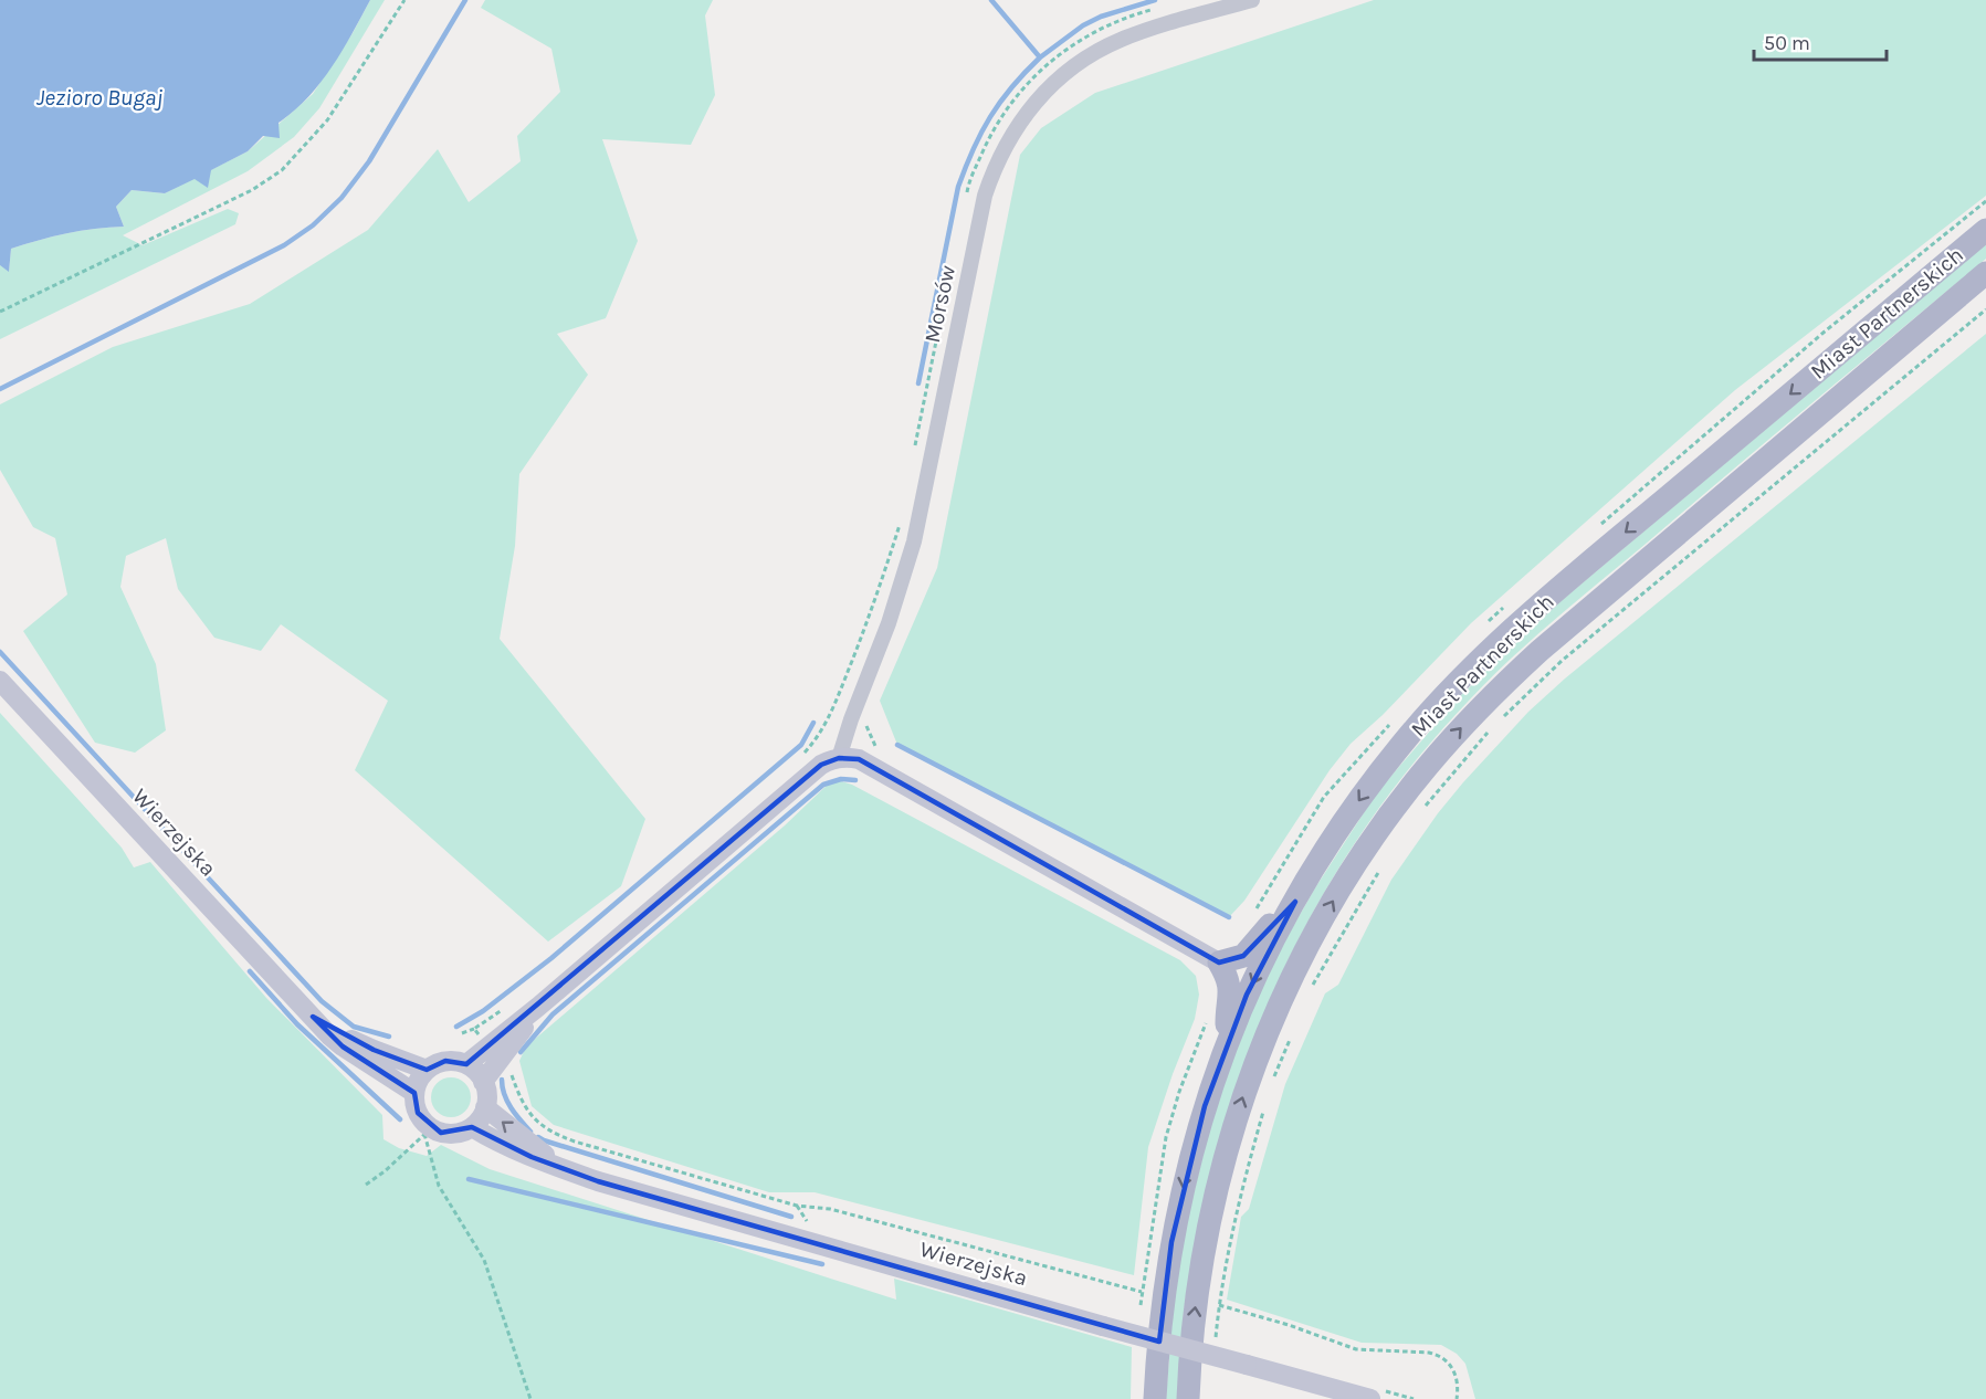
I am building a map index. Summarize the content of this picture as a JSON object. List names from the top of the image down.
{
  "streets": {
    "main road": ["Miast Partnerskich"],
    "street": ["Morsów", "Wierzejska"]
  },
  "water": ["Jezioro Bugaj"],
  "scale_bar": "50 m"
}
